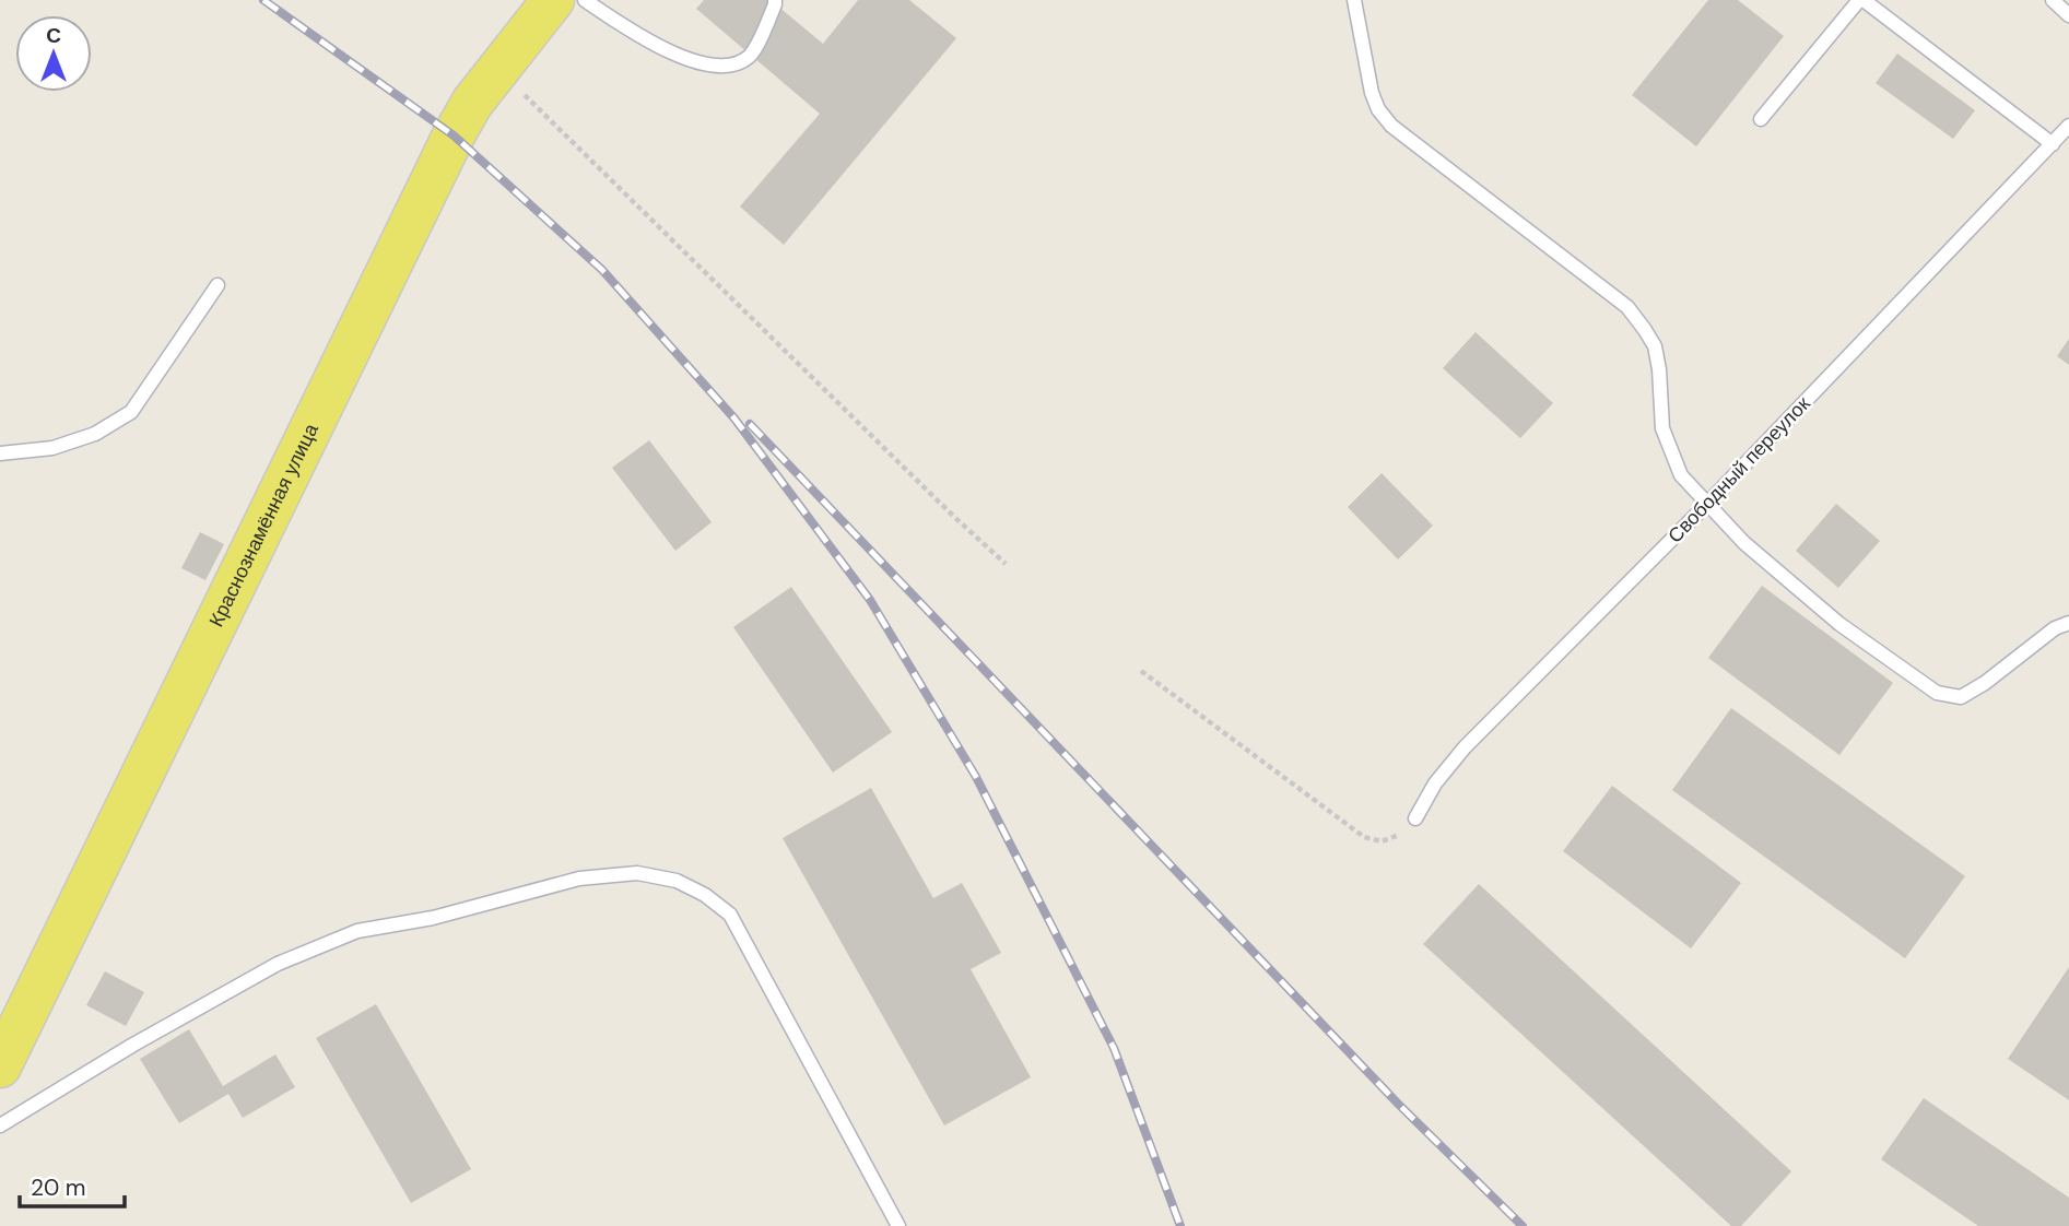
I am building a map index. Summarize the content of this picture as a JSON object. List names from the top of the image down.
{
  "streets": {
    "main road": ["Краснознамённая улица"],
    "lane": ["Свободный переулок"]
  },
  "scale_bar": "20 m",
  "north": "top"
}
